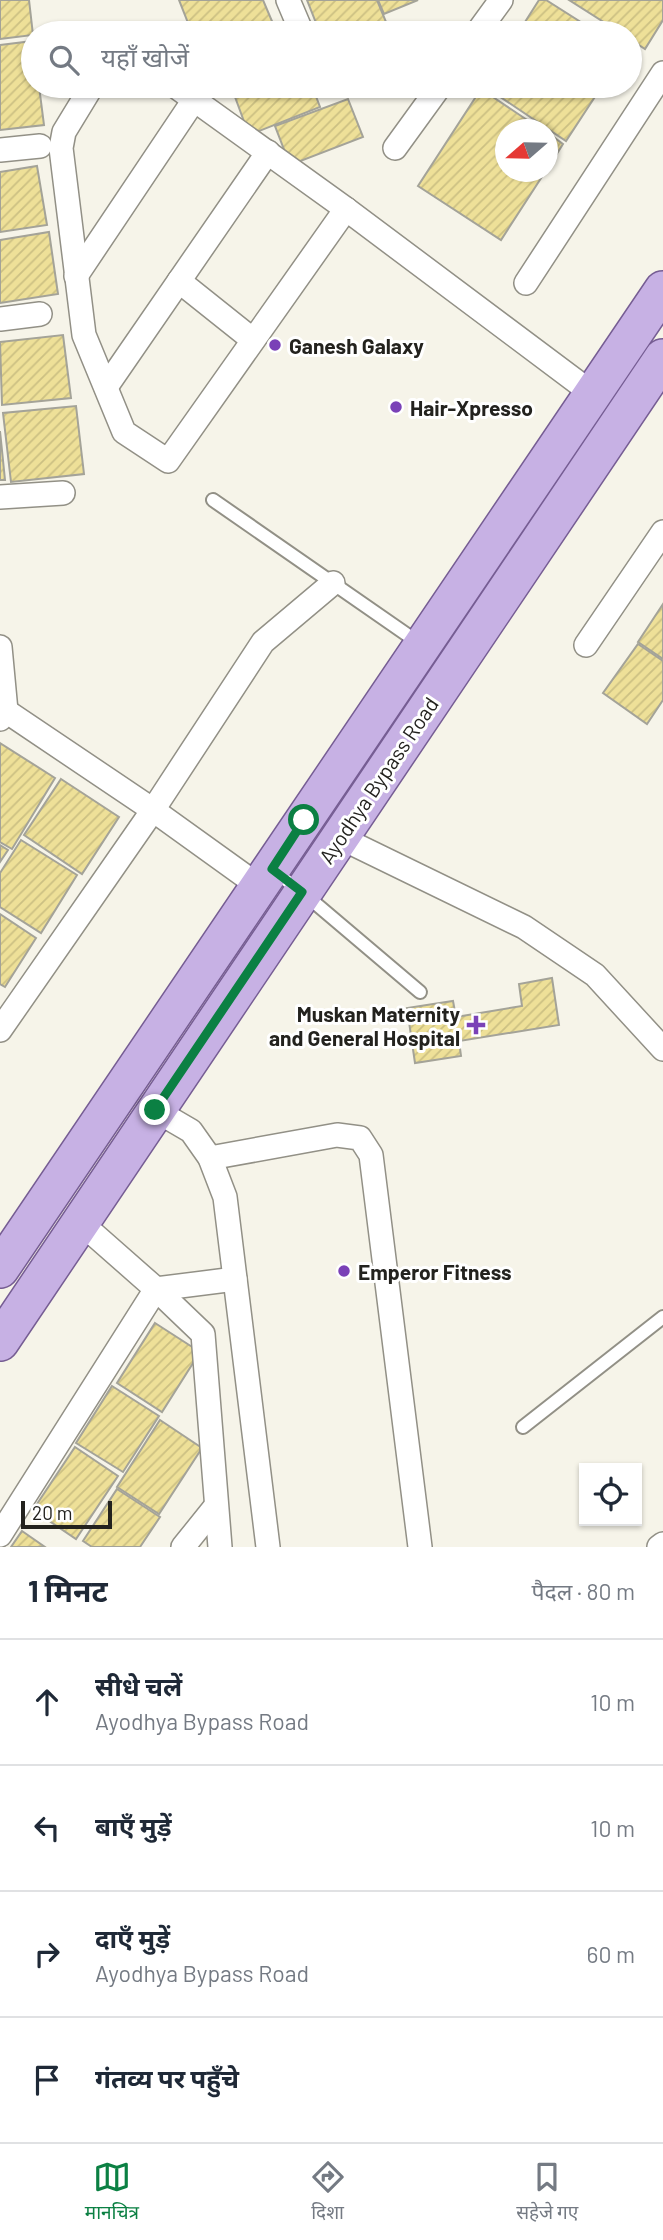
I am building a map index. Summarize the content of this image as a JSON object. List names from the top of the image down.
{
  "streets": {
    "main road": ["Ayodhya Bypass Road"]
  },
  "places": {
    "other": ["Ganesh Galaxy", "Hair-Xpresso", "Emperor Fitness"],
    "health": ["Muskan Maternity and General Hospital"]
  },
  "scale_bar": "20 m",
  "north": "left",
  "page": {
    "search": "यहाँ खोजें",
    "scale": "20 m",
    "heading": ["1 मिनट", "पैदल · 80 m"],
    "list": [
      ["सीधे चलें", "Ayodhya Bypass Road", "10 m"],
      ["बाएँ मुड़ें", "10 m"],
      ["दाएँ मुड़ें", "Ayodhya Bypass Road", "60 m"],
      "गंतव्य पर पहुँचे"
    ],
    "nav": ["मानचित्र", "दिशा", "सहेजे गए"]
  }
}
